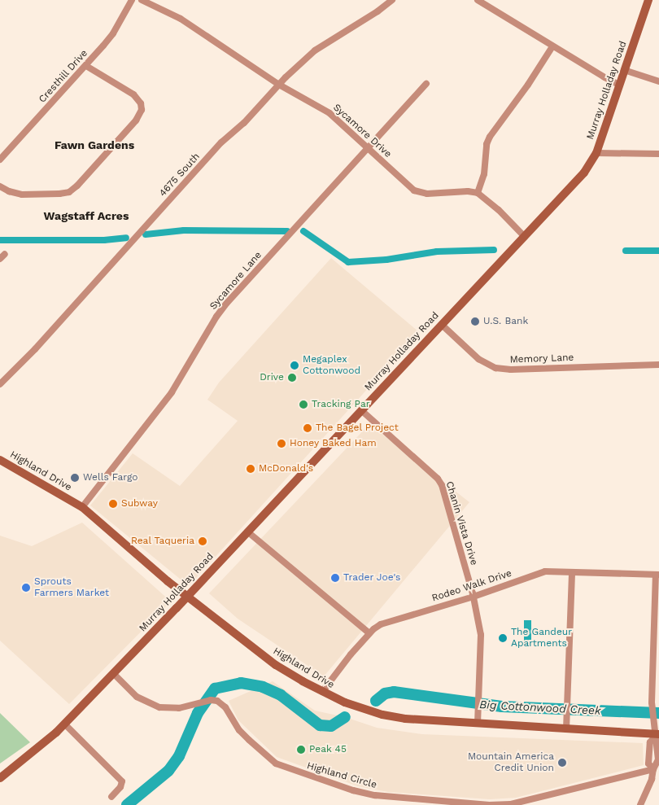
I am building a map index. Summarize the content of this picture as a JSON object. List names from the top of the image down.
{
  "streets": {
    "main road": ["Murray Holladay Road", "Highland Drive"],
    "street": [
      "Cresthill Drive",
      "Sycamore Drive",
      "4675 South",
      "Sycamore Lane",
      "Memory Lane",
      "Chanin Vista Drive",
      "Rodeo Walk Drive",
      "Highland Circle"
    ]
  },
  "crossings": [
    ["Murray Holladay Road", "Memory Lane"],
    ["Murray Holladay Road", "Highland Drive"],
    ["Murray Holladay Road", "Chanin Vista Drive"],
    ["Murray Holladay Road", "Highland Circle"],
    ["Sycamore Drive", "4675 South"],
    ["Sycamore Drive", "Sycamore Lane"],
    ["Sycamore Lane", "Highland Drive"],
    ["Highland Drive", "Chanin Vista Drive"],
    ["Highland Drive", "Rodeo Walk Drive"],
    ["Chanin Vista Drive", "Rodeo Walk Drive"]
  ],
  "districts": ["Fawn Gardens", "Wagstaff Acres"],
  "water": ["Big Cottonwood Creek"],
  "places": [
    "U.S. Bank",
    "Megaplex Cottonwood",
    "Drive",
    "Tracking Par",
    "The Bagel Project",
    "Honey Baked Ham",
    "McDonald's",
    "Wells Fargo",
    "Subway",
    "Real Taqueria",
    "Trader Joe's",
    "Sprouts Farmers Market",
    "The Gandeur Apartments",
    "Peak 45",
    "Mountain America Credit Union"
  ]
}
